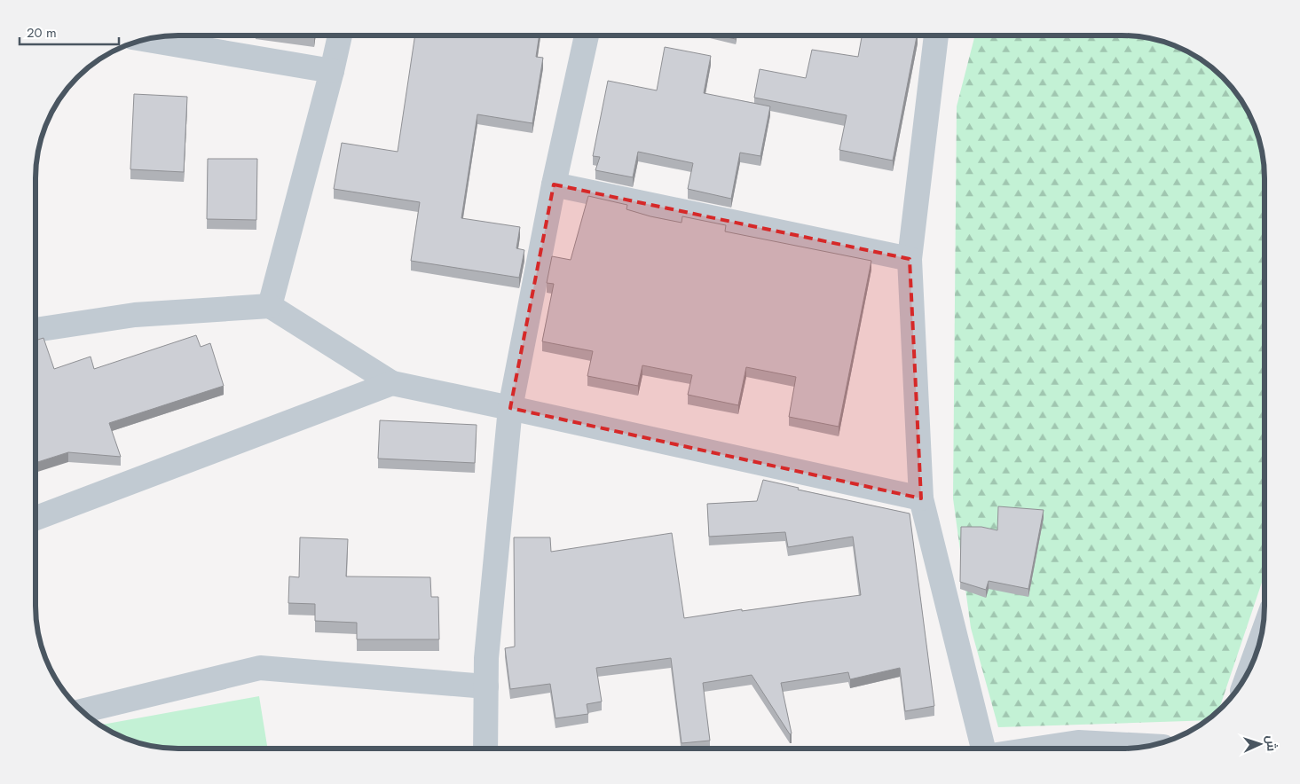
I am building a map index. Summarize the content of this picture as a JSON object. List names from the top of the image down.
{
  "scale_bar": "20 m",
  "north": "right"
}
